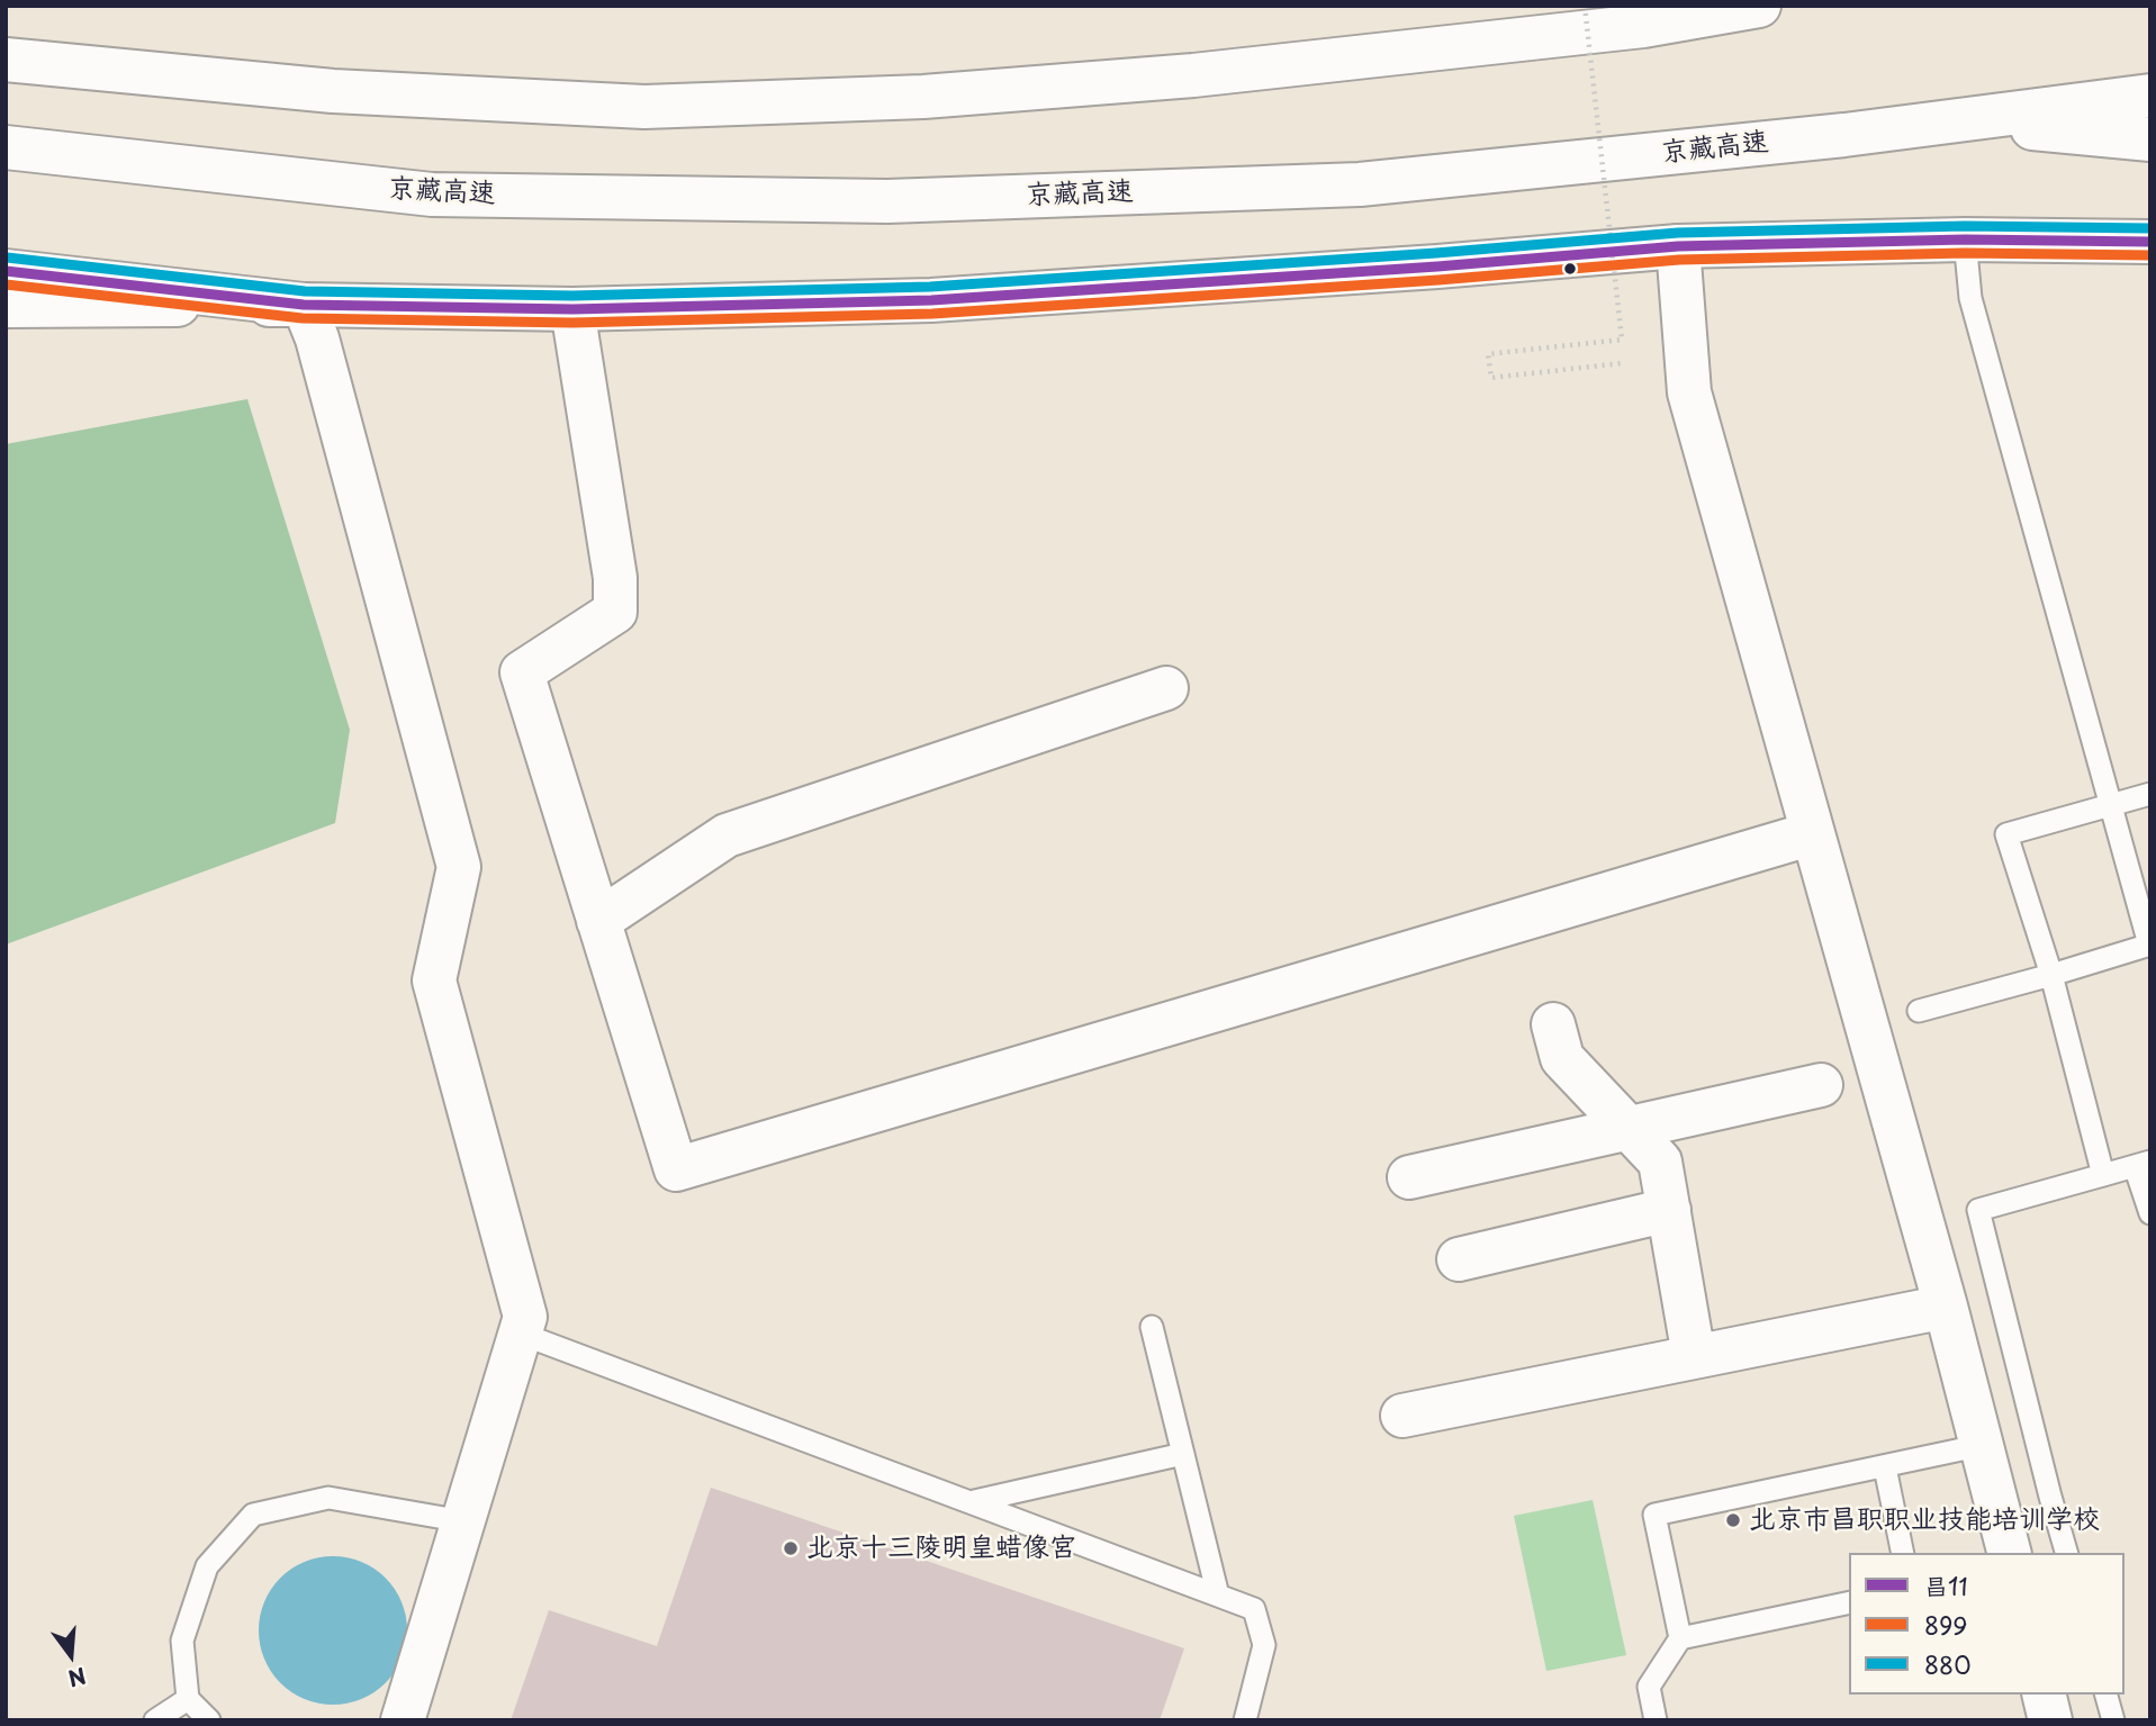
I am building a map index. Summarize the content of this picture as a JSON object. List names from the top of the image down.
{
  "streets": {
    "main road": ["京藏高速"]
  },
  "places": ["北京市昌职职业技能培训学校", "北京十三陵明皇蜡像宫"],
  "lines": ["transit line 880", "transit line 昌11", "transit line 899"],
  "legend": ["昌11", "899", "880"],
  "north": "bottom"
}
